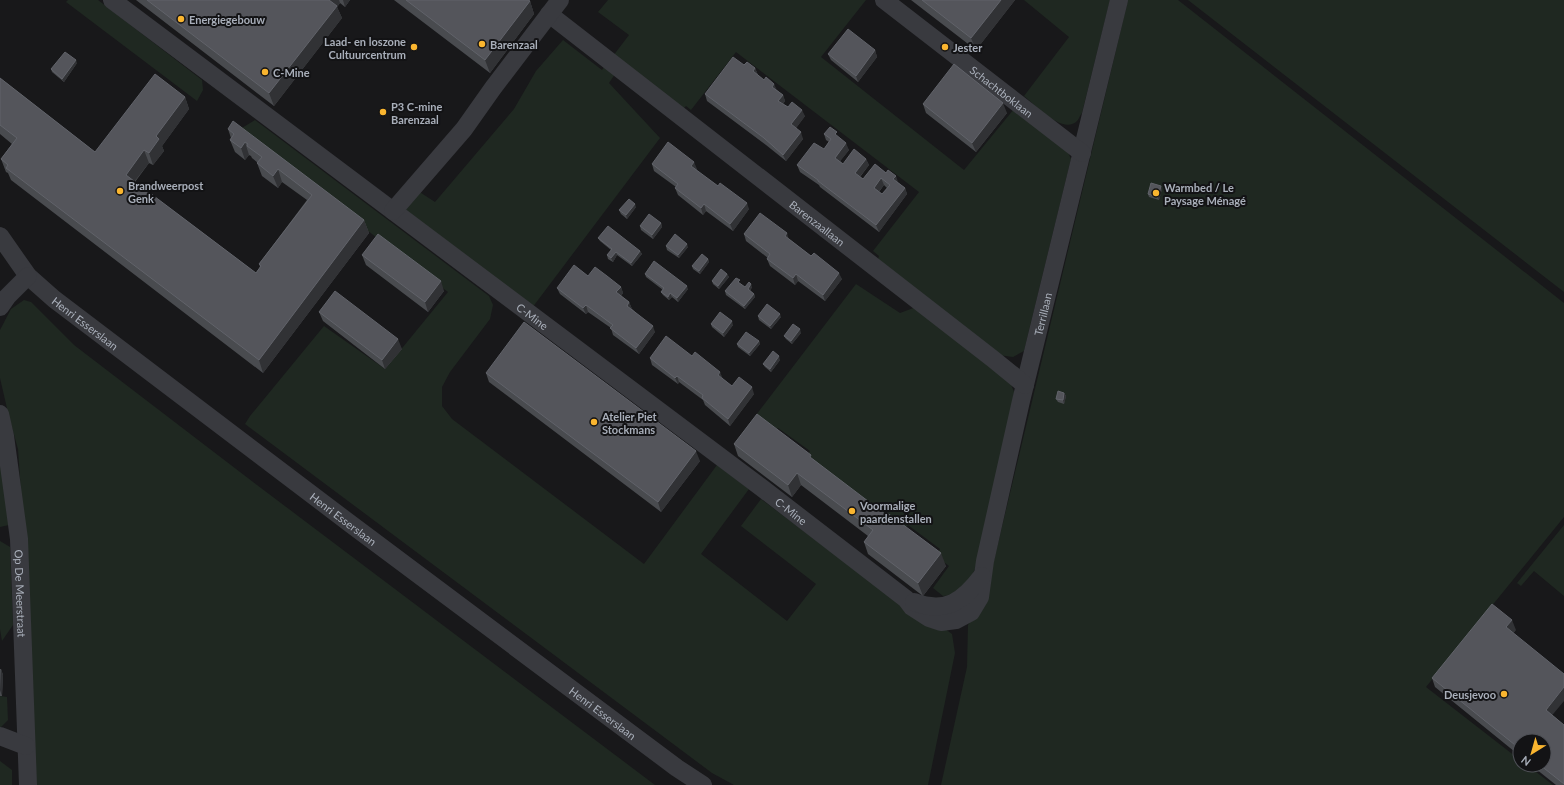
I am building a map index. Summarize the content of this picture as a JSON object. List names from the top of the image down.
{
  "streets": {
    "street": [
      "Schachtboklaan",
      "Barenzaallaan",
      "Terrillaan",
      "C-Mine",
      "Henri Esserslaan",
      "Op De Meerstraat"
    ]
  },
  "crossings": [
    ["Schachtboklaan", "Terrillaan"],
    ["Barenzaallaan", "Terrillaan"],
    ["Terrillaan", "C-Mine"]
  ],
  "places": [
    "Energiegebouw",
    "Barenzaal",
    "Laad- en loszone Cultuurcentrum",
    "Jester",
    "C-Mine",
    "P3 C-mine Barenzaal",
    "Brandweerpost Genk",
    "Warmbed / Le Paysage Ménagé",
    "Atelier Piet Stockmans",
    "Voormalige paardenstallen",
    "Deusjevoo"
  ],
  "north": "bottom left"
}
